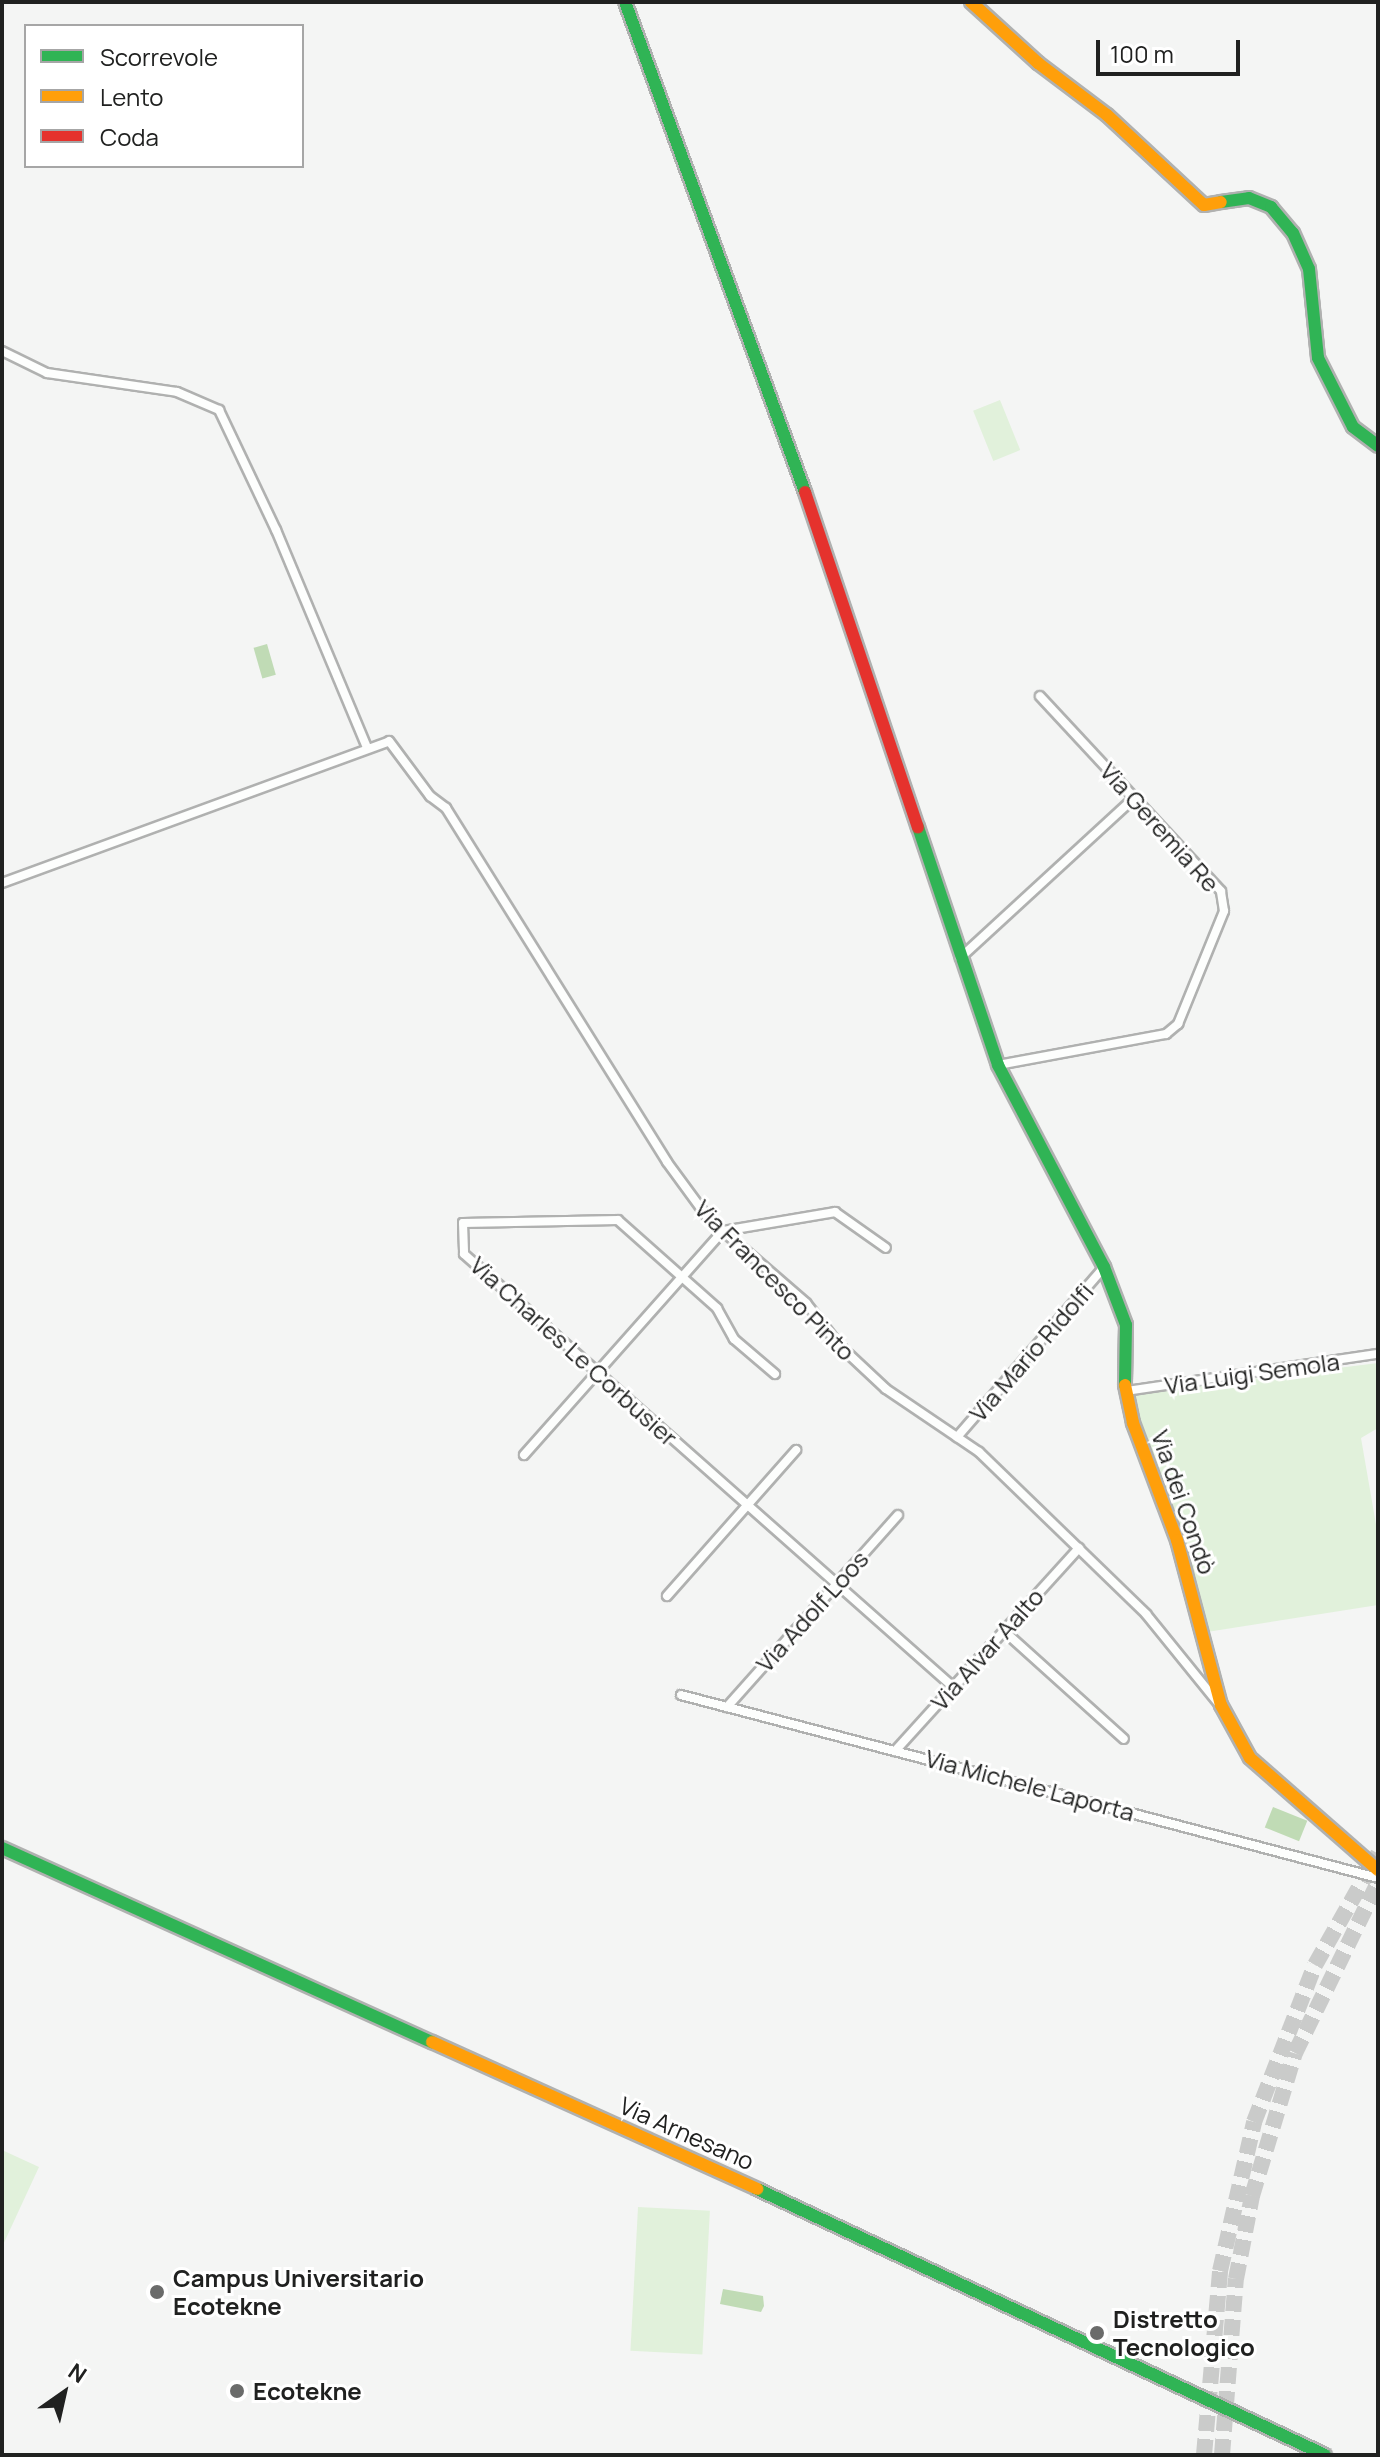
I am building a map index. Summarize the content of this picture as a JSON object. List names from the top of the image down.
{
  "streets": {
    "street": [
      "Via Geremia Re",
      "Via Francesco Pinto",
      "Via Charles Le Corbusier",
      "Via Mario Ridolfi",
      "Via Luigi Semola",
      "Via dei Condò",
      "Via Adolf Loos",
      "Via Alvar Aalto",
      "Via Michele Laporta",
      "Via Arnesano"
    ]
  },
  "crossings": [
    ["Via Geremia Re", "Via dei Condò"],
    ["Via Francesco Pinto", "Via Mario Ridolfi"],
    ["Via Francesco Pinto", "Via dei Condò"],
    ["Via Francesco Pinto", "Via Alvar Aalto"],
    ["Via Charles Le Corbusier", "Via Adolf Loos"],
    ["Via Charles Le Corbusier", "Via Alvar Aalto"],
    ["Via Mario Ridolfi", "Via dei Condò"],
    ["Via Luigi Semola", "Via dei Condò"],
    ["Via Adolf Loos", "Via Michele Laporta"],
    ["Via Alvar Aalto", "Via Michele Laporta"]
  ],
  "places": ["Campus Universitario Ecotekne", "Distretto Tecnologico", "Ecotekne"],
  "legend": ["Scorrevole", "Lento", "Coda"],
  "scale_bar": "100 m",
  "north": "top right"
}
